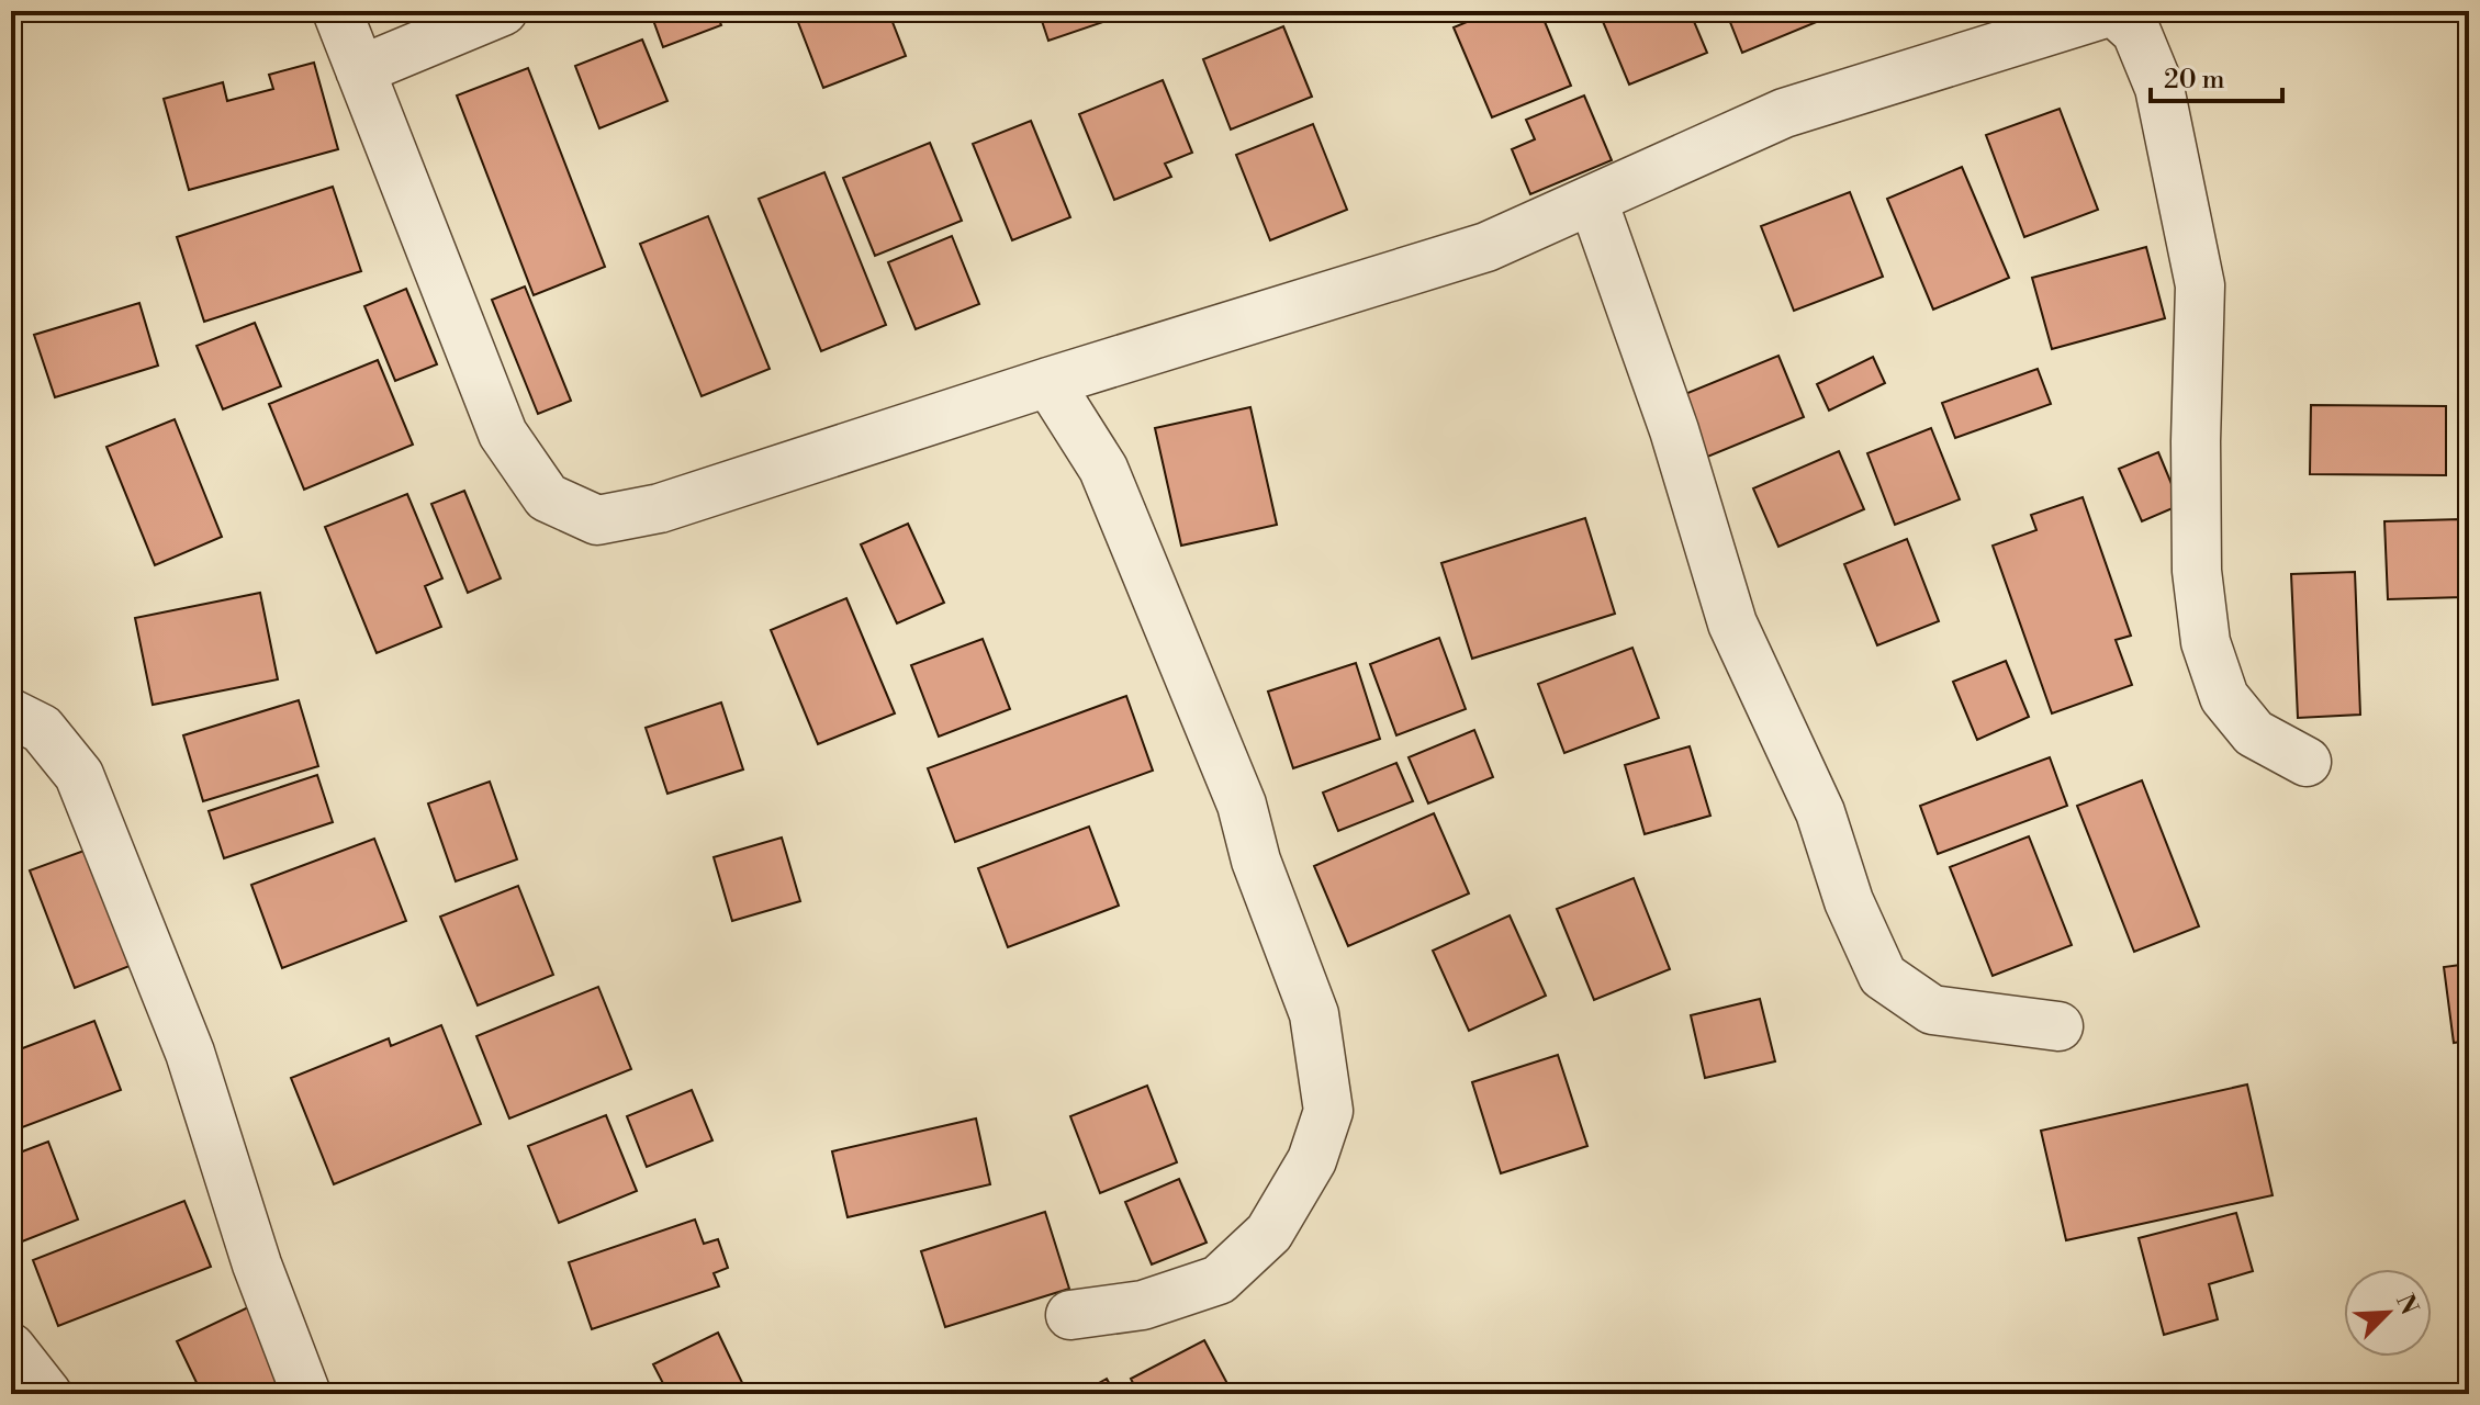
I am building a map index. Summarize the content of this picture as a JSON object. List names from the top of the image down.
{
  "scale_bar": "20 m",
  "north": "top right"
}
